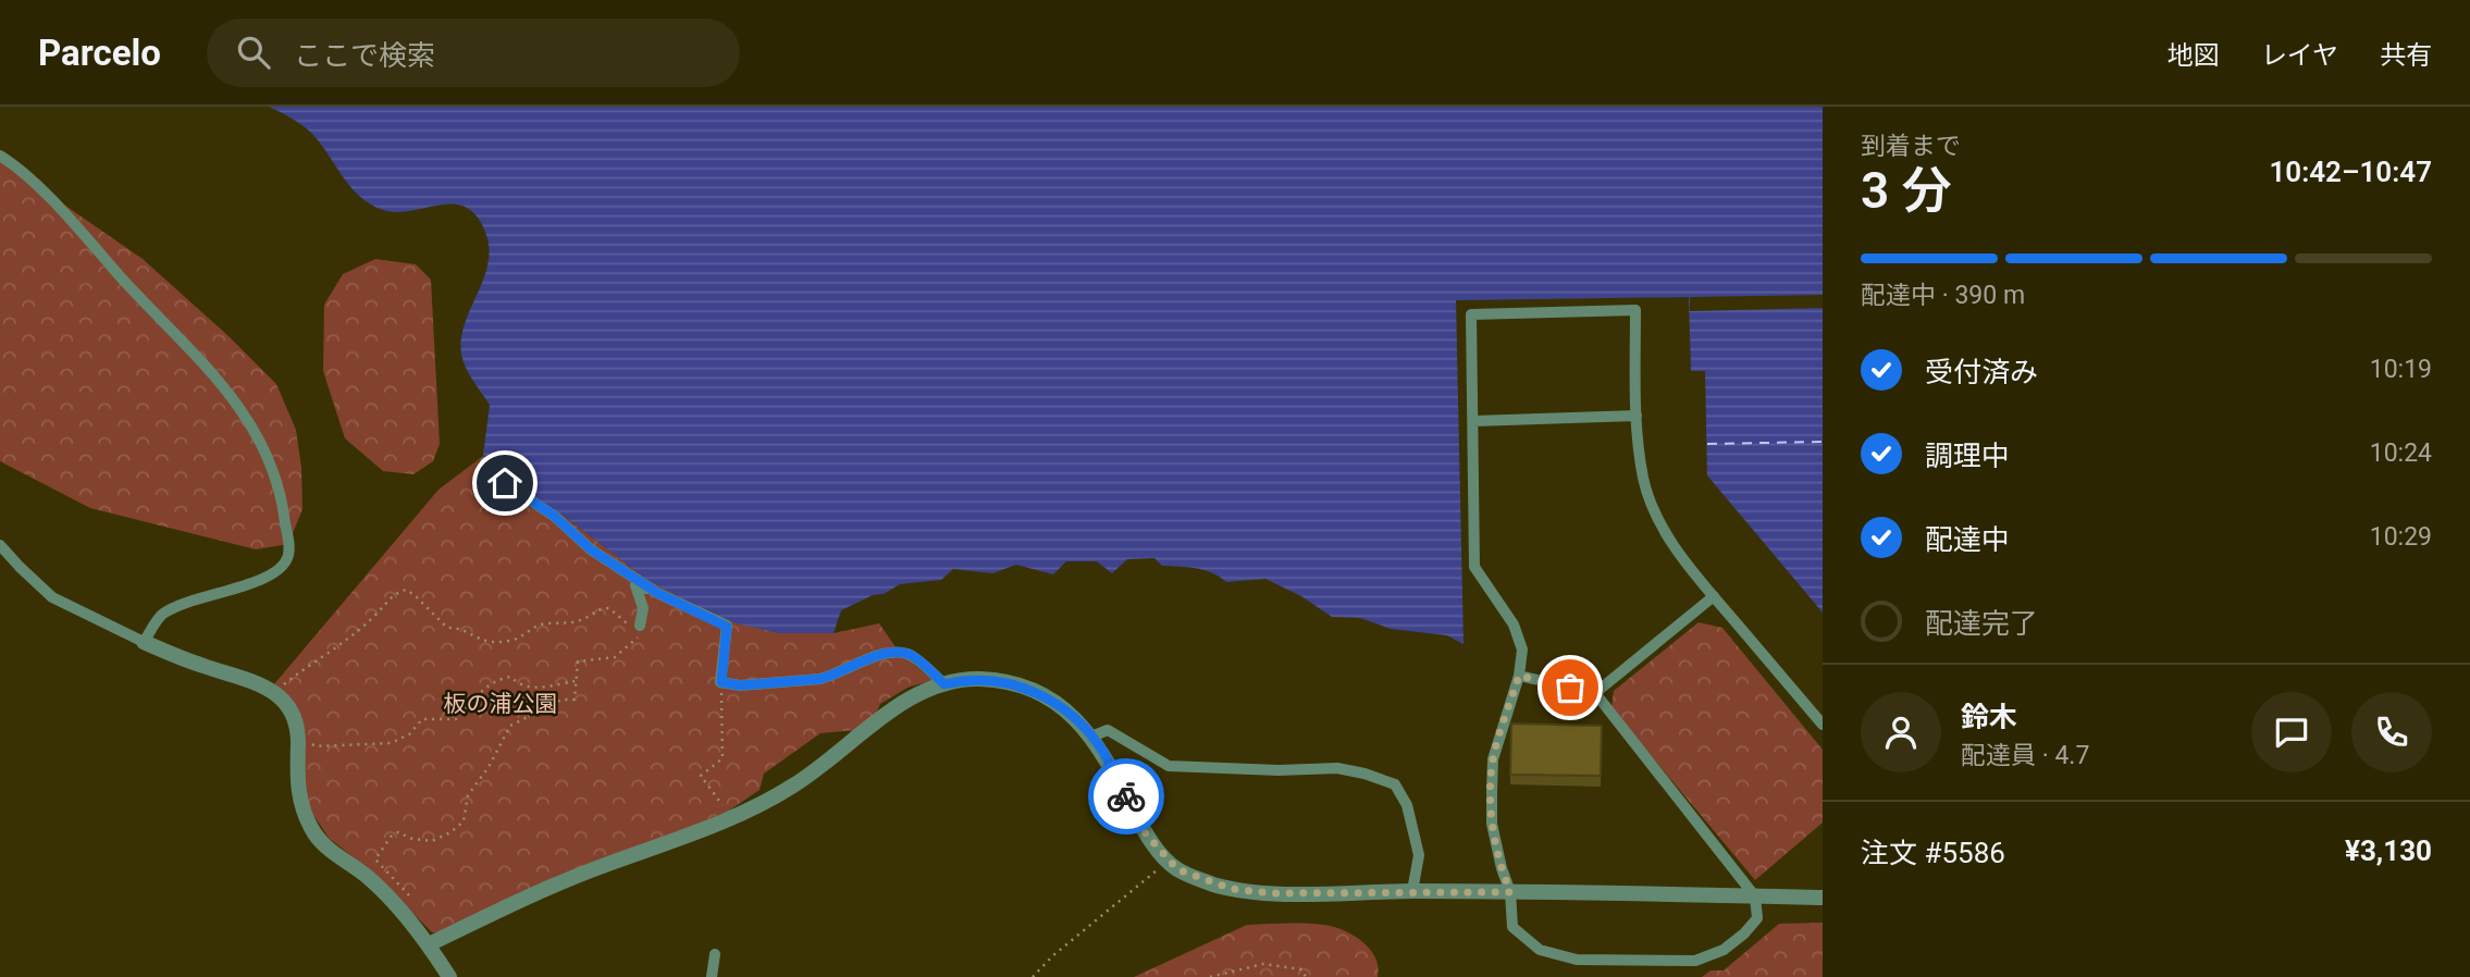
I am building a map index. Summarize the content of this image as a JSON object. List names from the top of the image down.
{
  "parks": ["板の浦公園"],
  "page": {
    "header": "Parcelo",
    "search": "ここで検索",
    "nav": ["地図", "レイヤ", "共有"],
    "heading": ["3 分", "到着まで", "10:42–10:47"],
    "panel": [
      "鈴木",
      "配達員 · 4.7",
      "注文 #5586",
      "¥3,130"
    ],
    "bar": "配達中 · 390 m",
    "list": [
      ["受付済み", "10:19"],
      ["調理中", "10:24"],
      ["配達中", "10:29"],
      "配達完了"
    ]
  }
}
